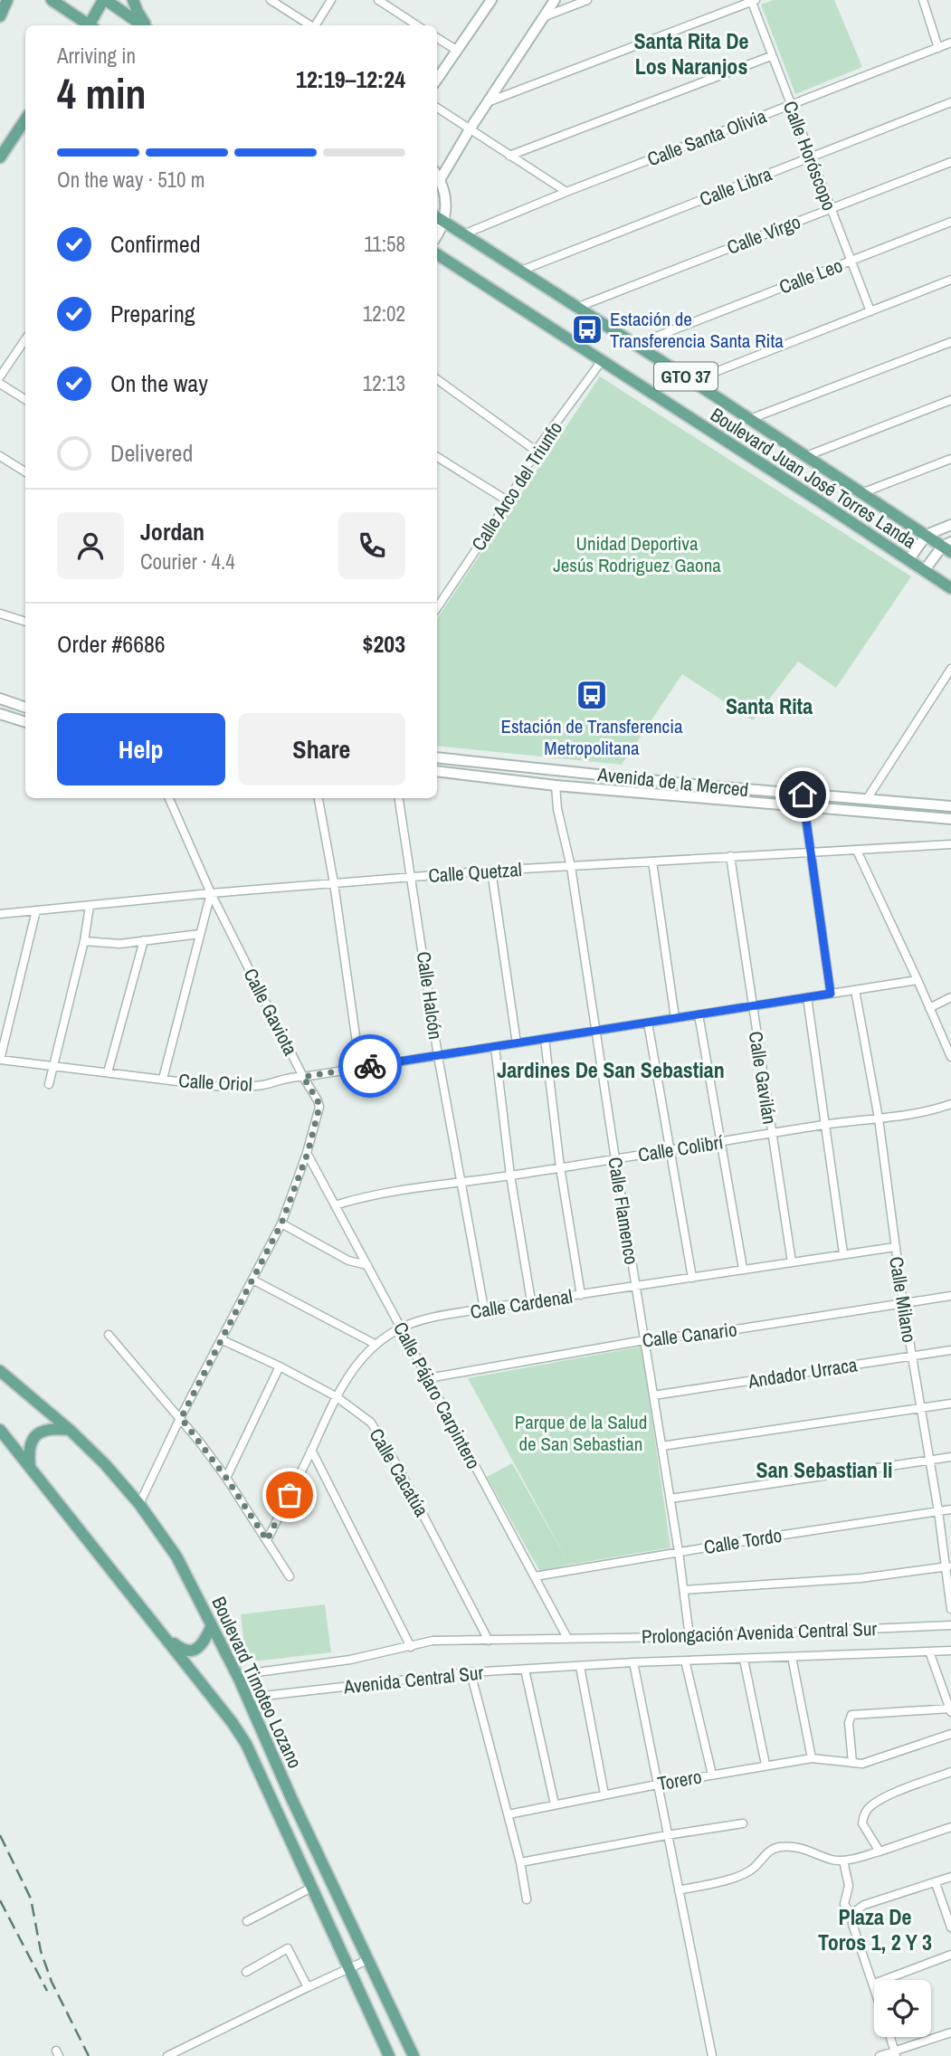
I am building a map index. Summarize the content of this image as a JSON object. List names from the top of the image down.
{
  "streets": {
    "main road": ["GTO 37", "Boulevard Juan José Torres Landa", "Boulevard Timoteo Lozano"],
    "street": [
      "Calle Santa Olivia",
      "Calle Horóscopo",
      "Calle Libra",
      "Calle Virgo",
      "Calle Leo",
      "Calle Arco del Triunfo",
      "Avenida de la Merced",
      "Calle Quetzal",
      "Calle Halcón",
      "Calle Gaviota",
      "Calle Gavilán",
      "Calle Oriol",
      "Calle Colibrí",
      "Calle Flamenco",
      "Calle Milano",
      "Calle Cardenal",
      "Calle Canario",
      "Andador Urraca",
      "Calle Pájaro Carpintero",
      "Calle Cacatúa",
      "Calle Tordo",
      "Prolongación Avenida Central Sur",
      "Avenida Central Sur",
      "Torero"
    ]
  },
  "crossings": [
    ["Calle Santa Olivia", "Calle Horóscopo"],
    ["Calle Santa Olivia", "Boulevard Juan José Torres Landa"],
    ["Calle Horóscopo", "Calle Libra"],
    ["Calle Horóscopo", "Calle Virgo"],
    ["Calle Horóscopo", "Calle Leo"],
    ["Calle Libra", "Boulevard Juan José Torres Landa"],
    ["Calle Virgo", "Boulevard Juan José Torres Landa"],
    ["Calle Leo", "Boulevard Juan José Torres Landa"],
    ["Boulevard Juan José Torres Landa", "Calle Arco del Triunfo"],
    ["Avenida de la Merced", "Calle Flamenco"],
    ["Calle Quetzal", "Calle Halcón"],
    ["Calle Quetzal", "Calle Gaviota"],
    ["Calle Quetzal", "Calle Gavilán"],
    ["Calle Quetzal", "Calle Flamenco"],
    ["Calle Halcón", "Calle Oriol"],
    ["Calle Halcón", "Calle Colibrí"],
    ["Calle Halcón", "Calle Cardenal"],
    ["Calle Gaviota", "Calle Oriol"],
    ["Calle Gaviota", "Calle Pájaro Carpintero"],
    ["Calle Gaviota", "Calle Cacatúa"],
    ["Calle Gaviota", "Boulevard Timoteo Lozano"],
    ["Calle Gavilán", "Calle Oriol"],
    ["Calle Gavilán", "Calle Colibrí"],
    ["Calle Gavilán", "Calle Cardenal"],
    ["Calle Oriol", "Calle Flamenco"],
    ["Calle Oriol", "Calle Milano"],
    ["Calle Colibrí", "Calle Flamenco"],
    ["Calle Colibrí", "Calle Milano"],
    ["Calle Colibrí", "Calle Pájaro Carpintero"],
    ["Calle Flamenco", "Calle Cardenal"],
    ["Calle Flamenco", "Calle Canario"],
    ["Calle Flamenco", "Andador Urraca"],
    ["Calle Flamenco", "Calle Tordo"],
    ["Calle Flamenco", "Prolongación Avenida Central Sur"],
    ["Calle Milano", "Calle Cardenal"],
    ["Calle Milano", "Calle Canario"],
    ["Calle Milano", "Andador Urraca"],
    ["Calle Milano", "Calle Tordo"],
    ["Calle Cardenal", "Calle Pájaro Carpintero"],
    ["Calle Cardenal", "Calle Cacatúa"],
    ["Calle Canario", "Calle Pájaro Carpintero"],
    ["Calle Pájaro Carpintero", "Calle Tordo"],
    ["Calle Pájaro Carpintero", "Prolongación Avenida Central Sur"],
    ["Calle Cacatúa", "Prolongación Avenida Central Sur"],
    ["Prolongación Avenida Central Sur", "Avenida Central Sur"],
    ["Prolongación Avenida Central Sur", "Boulevard Timoteo Lozano"],
    ["Avenida Central Sur", "Boulevard Timoteo Lozano"]
  ],
  "districts": [
    "Santa Rita De Los Naranjos",
    "Santa Rita",
    "Jardines De San Sebastian",
    "San Sebastian Ii",
    "Plaza De Toros 1, 2 Y 3"
  ],
  "parks": ["Unidad Deportiva Jesús Rodriguez Gaona", "Parque de la Salud de San Sebastian"],
  "places": {
    "bus stop": ["Estación de Transferencia Santa Rita", "Estación de Transferencia Metropolitana"]
  },
  "page": {
    "heading": ["4 min", "Arriving in", "12:19–12:24"],
    "panel": [
      "Jordan",
      "Courier · 4.4",
      "Order #6686",
      "$203"
    ],
    "bar": "On the way · 510 m",
    "list": [
      ["Confirmed", "11:58"],
      ["Preparing", "12:02"],
      ["On the way", "12:13"],
      "Delivered"
    ],
    "buttons": ["Help", "Share"]
  }
}
